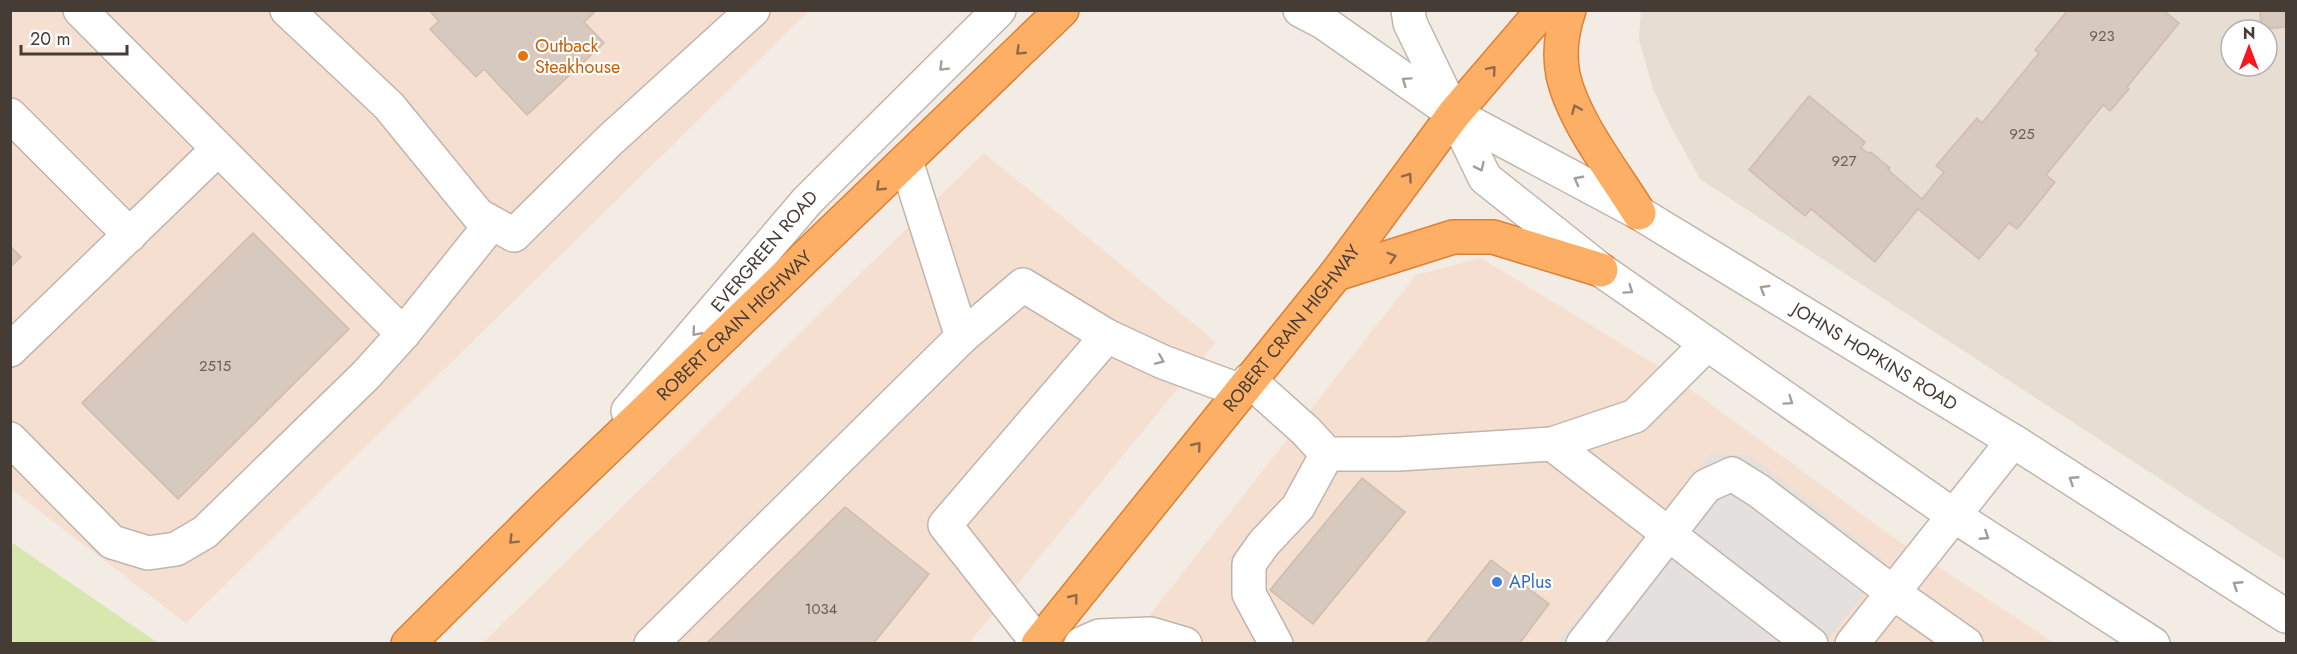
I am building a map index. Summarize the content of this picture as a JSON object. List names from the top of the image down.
{
  "streets": {
    "highway": ["ROBERT CRAIN HIGHWAY"],
    "street": ["EVERGREEN ROAD", "JOHNS HOPKINS ROAD"]
  },
  "crossings": [
    ["EVERGREEN ROAD", "ROBERT CRAIN HIGHWAY"],
    ["ROBERT CRAIN HIGHWAY", "JOHNS HOPKINS ROAD"]
  ],
  "places": ["Outback Steakhouse", "APlus"],
  "house_numbers": [
    "923",
    "925",
    "927",
    "2515",
    "1034"
  ],
  "scale_bar": "20 m",
  "north": "top"
}
